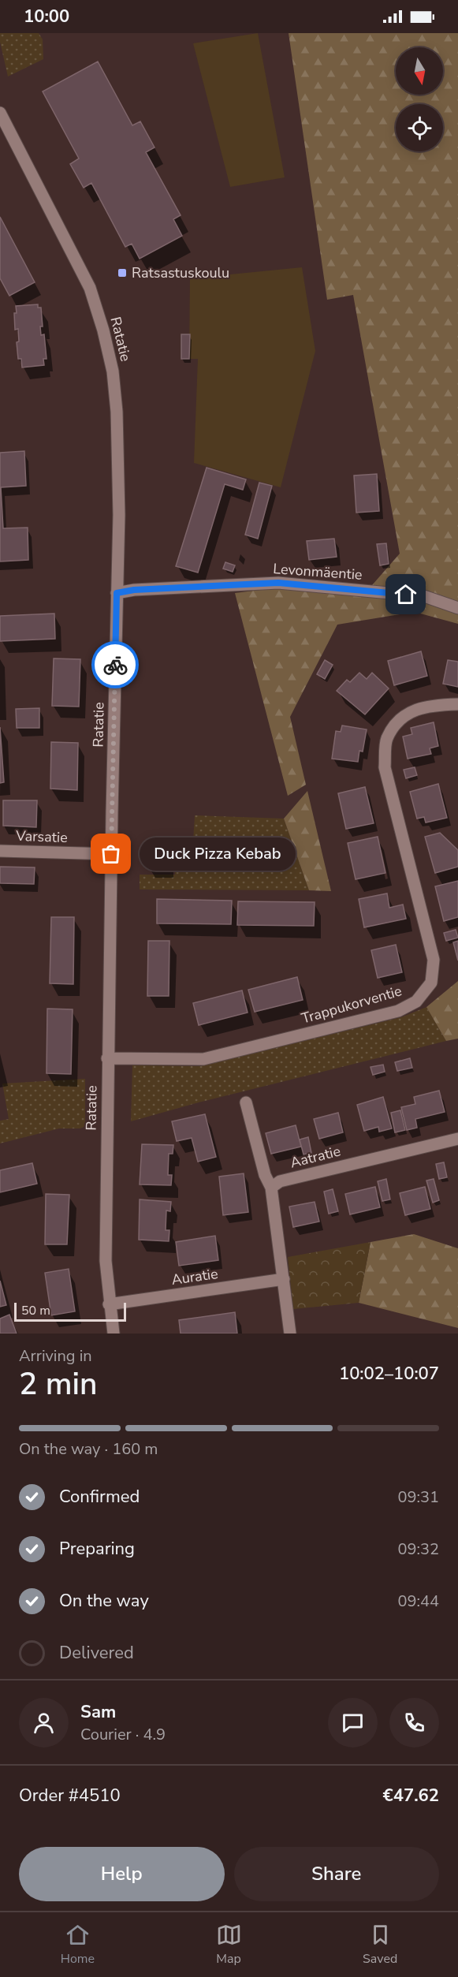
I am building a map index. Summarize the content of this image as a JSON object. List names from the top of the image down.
{
  "streets": {
    "street": [
      "Ratatie",
      "Levonmäentie",
      "Varsatie",
      "Trappukorventie",
      "Aatratie",
      "Auratie"
    ]
  },
  "crossings": [
    ["Ratatie", "Levonmäentie"],
    ["Ratatie", "Varsatie"],
    ["Ratatie", "Trappukorventie"],
    ["Ratatie", "Auratie"]
  ],
  "places": {
    "transit": ["Ratsastuskoulu"],
    "other": ["Duck Pizza Kebab"]
  },
  "scale_bar": "50 m",
  "north": "bottom",
  "page": {
    "status": "10:00",
    "bubble": "Duck Pizza Kebab",
    "scale": "50 m",
    "heading": ["2 min", "Arriving in", "10:02–10:07"],
    "panel": [
      "Sam",
      "Courier · 4.9",
      "Order #4510",
      "€47.62"
    ],
    "bar": "On the way · 160 m",
    "list": [
      ["Confirmed", "09:31"],
      ["Preparing", "09:32"],
      ["On the way", "09:44"],
      "Delivered"
    ],
    "buttons": ["Help", "Share"],
    "tabs": ["Home", "Map", "Saved"]
  }
}
